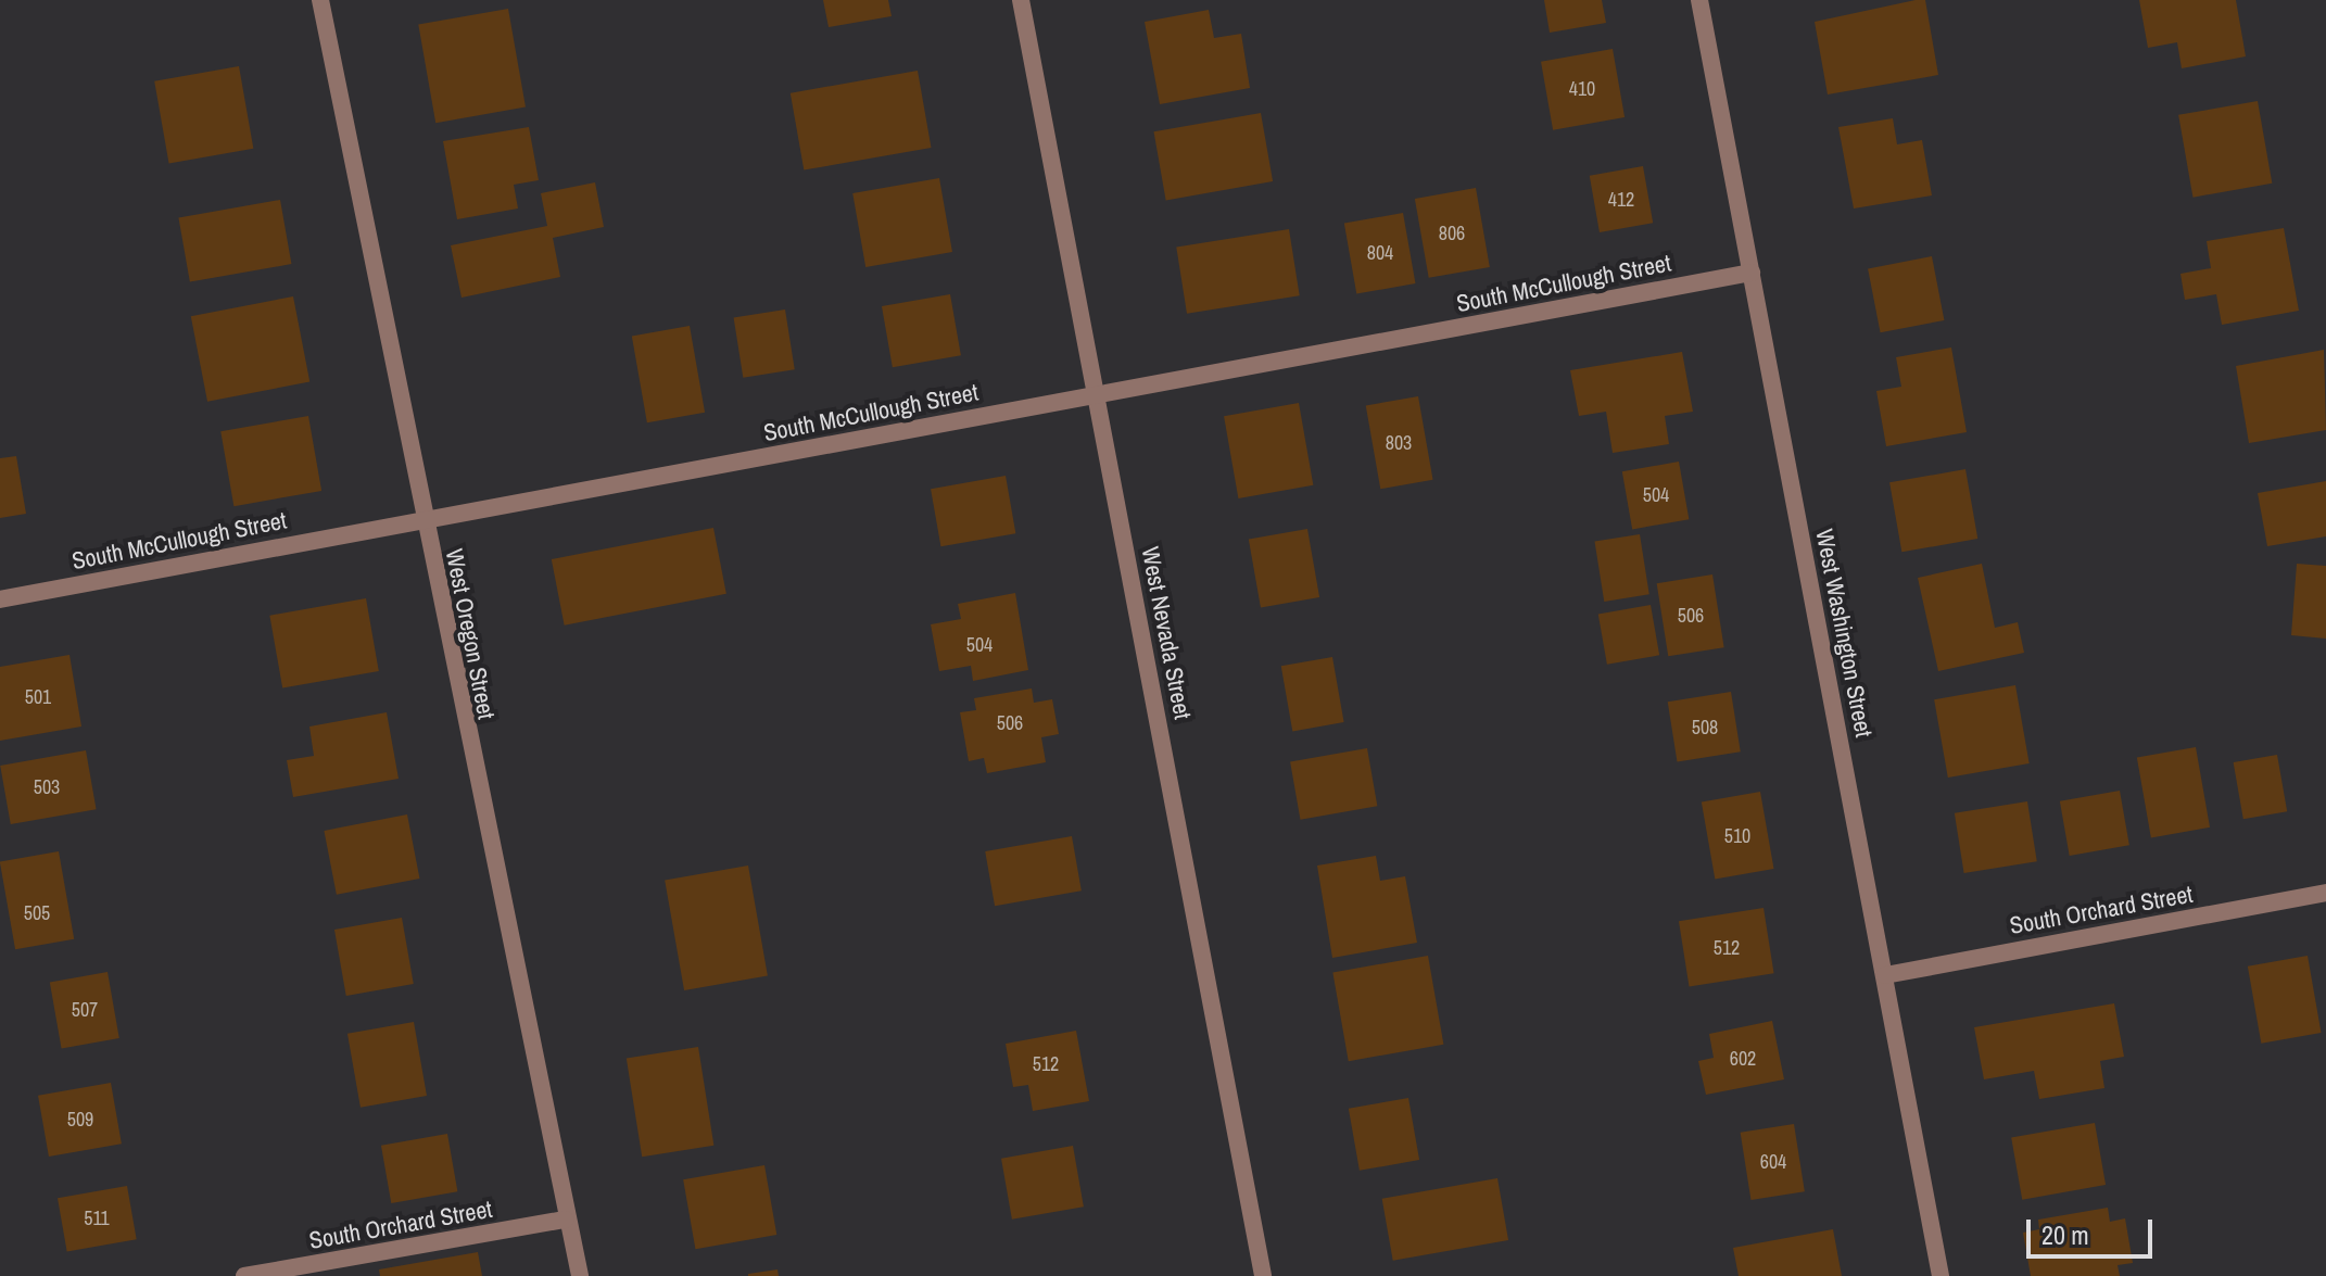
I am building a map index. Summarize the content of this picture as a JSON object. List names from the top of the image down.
{
  "streets": {
    "street": [
      "South McCullough Street",
      "West Nevada Street",
      "West Washington Street",
      "West Oregon Street",
      "South Orchard Street"
    ]
  },
  "crossings": [
    ["South McCullough Street", "West Nevada Street"],
    ["South McCullough Street", "West Washington Street"],
    ["South McCullough Street", "West Oregon Street"],
    ["West Washington Street", "South Orchard Street"],
    ["West Oregon Street", "South Orchard Street"]
  ],
  "house_numbers": [
    "410",
    "412",
    "806",
    "804",
    "803",
    "504",
    "506",
    "504",
    "501",
    "506",
    "508",
    "503",
    "510",
    "505",
    "512",
    "507",
    "602",
    "512",
    "509",
    "604",
    "511"
  ],
  "scale_bar": "20 m"
}
